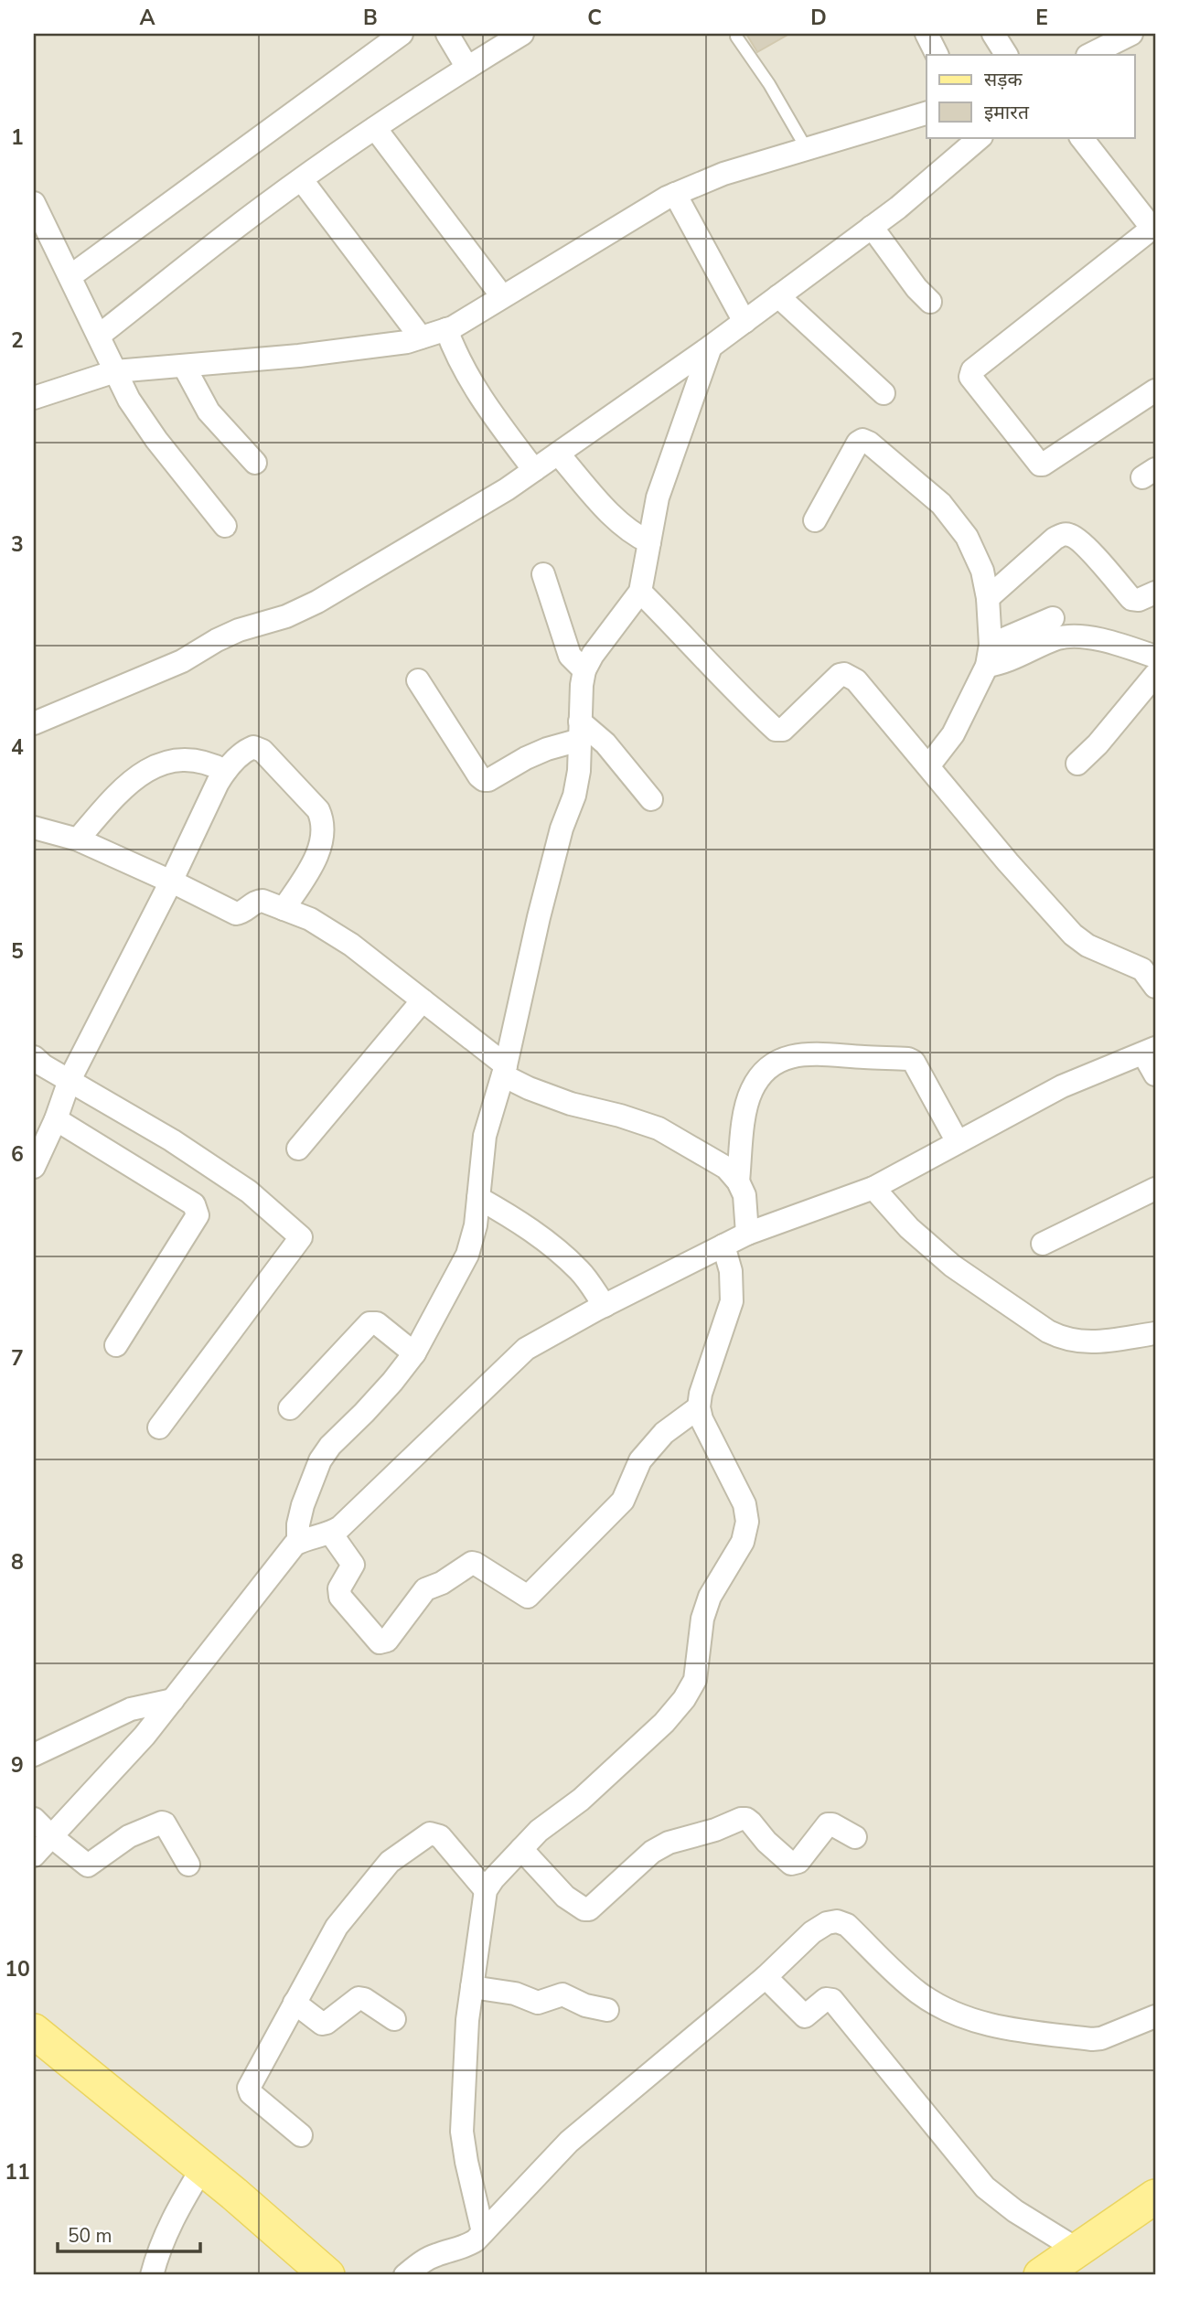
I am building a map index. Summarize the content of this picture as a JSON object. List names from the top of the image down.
{
  "legend": ["सड़क", "इमारत"],
  "scale_bar": "50 m",
  "grid": {
    "columns": [
      "A",
      "B",
      "C",
      "D",
      "E"
    ],
    "rows": [
      "1",
      "2",
      "3",
      "4",
      "5",
      "6",
      "7",
      "8",
      "9",
      "10",
      "11"
    ]
  }
}
